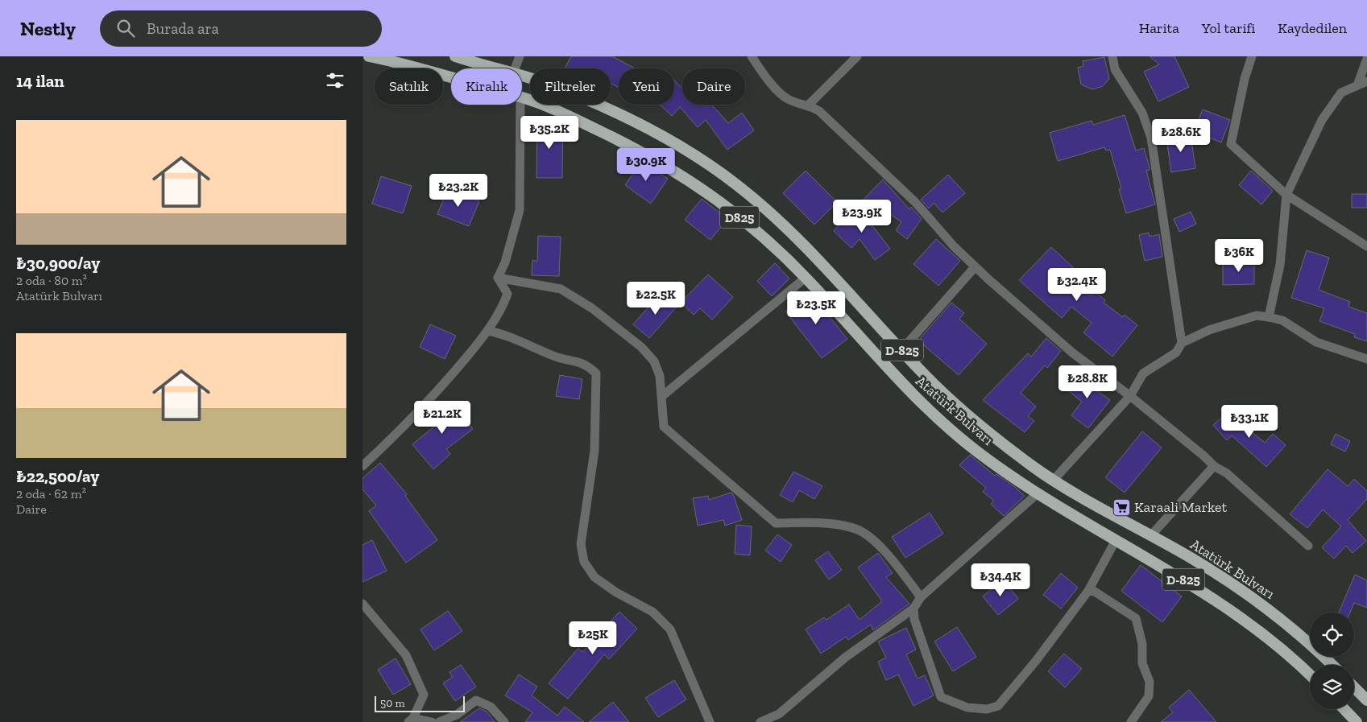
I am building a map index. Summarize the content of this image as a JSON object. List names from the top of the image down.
{
  "streets": {
    "highway": ["D825", "D-825", "Atatürk Bulvarı"]
  },
  "places": {
    "supermarket": ["Karaali Market"]
  },
  "scale_bar": "50 m",
  "page": {
    "header": "Nestly",
    "search": "Burada ara",
    "nav": ["Harita", "Yol tarifi", "Kaydedilen"],
    "heading": "14 ilan",
    "chip": [
      "Satılık",
      "Kiralık",
      "Filtreler",
      "Yeni",
      "Daire"
    ],
    "list": [
      {
        "name": "₺30,900/ay",
        "note": "2 oda · 80 m² · Atatürk Bulvarı"
      },
      {
        "name": "₺22,500/ay",
        "note": "2 oda · 62 m² · Daire"
      }
    ],
    "price": [
      "₺35.2K",
      "₺28.6K",
      "₺30.9K",
      "₺23.2K",
      "₺23.9K",
      "₺36K",
      "₺32.4K",
      "₺22.5K",
      "₺23.5K",
      "₺28.8K",
      "₺21.2K",
      "₺33.1K",
      "₺34.4K",
      "₺25K"
    ],
    "scale": "50 m"
  }
}
